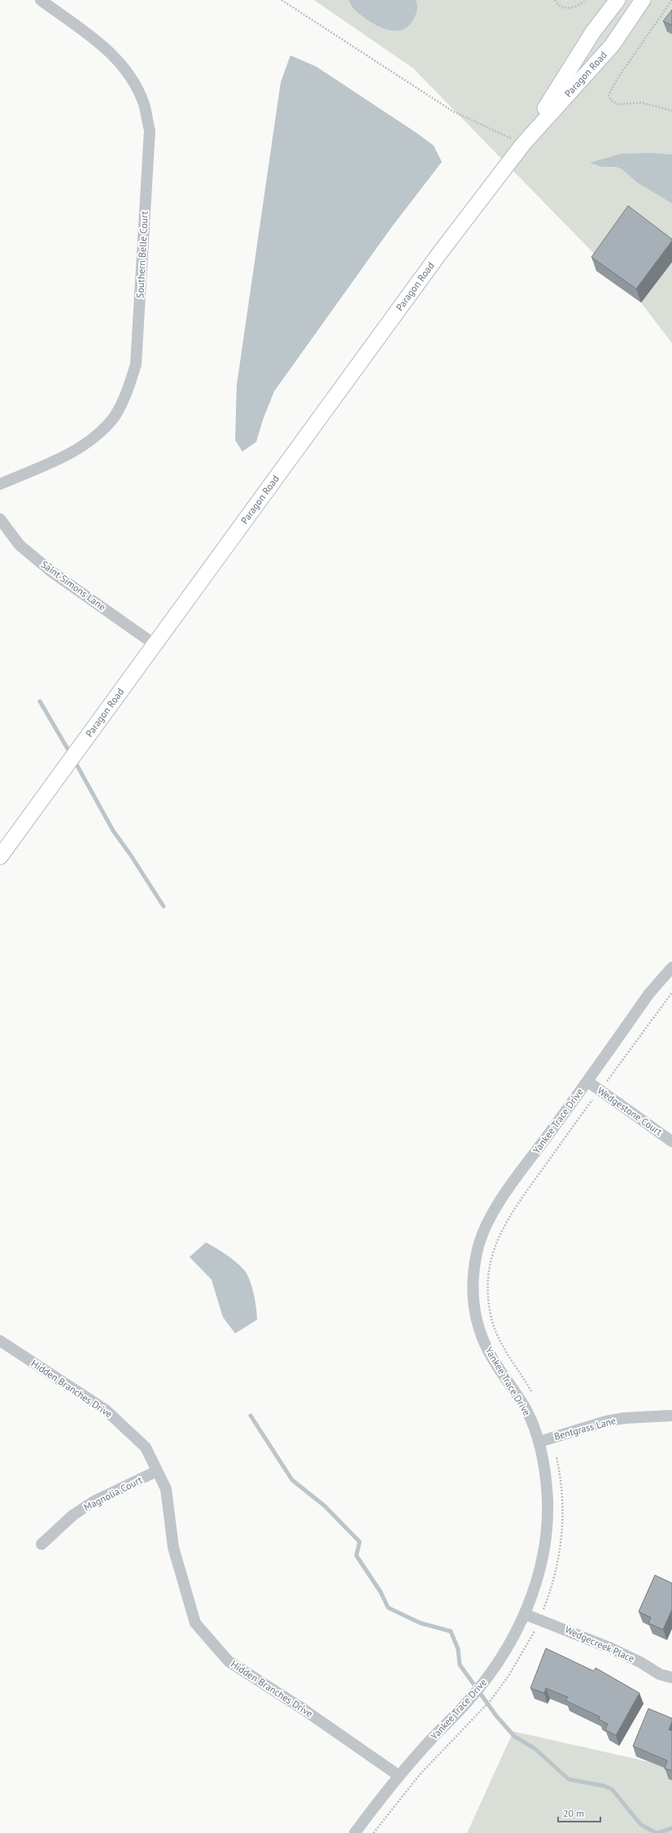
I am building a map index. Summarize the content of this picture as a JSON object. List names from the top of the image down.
{
  "streets": {
    "street": [
      "Paragon Road",
      "Southern Belle Court",
      "Saint Simons Lane",
      "Wedgestone Court",
      "Yankee Trace Drive",
      "Hidden Branches Drive",
      "Bentgrass Lane",
      "Magnolia Court",
      "Wedgecreek Place"
    ]
  },
  "crossings": [
    ["Paragon Road", "Saint Simons Lane"],
    ["Wedgestone Court", "Yankee Trace Drive"],
    ["Yankee Trace Drive", "Hidden Branches Drive"],
    ["Yankee Trace Drive", "Bentgrass Lane"],
    ["Yankee Trace Drive", "Wedgecreek Place"],
    ["Hidden Branches Drive", "Magnolia Court"]
  ],
  "scale_bar": "20 m"
}
